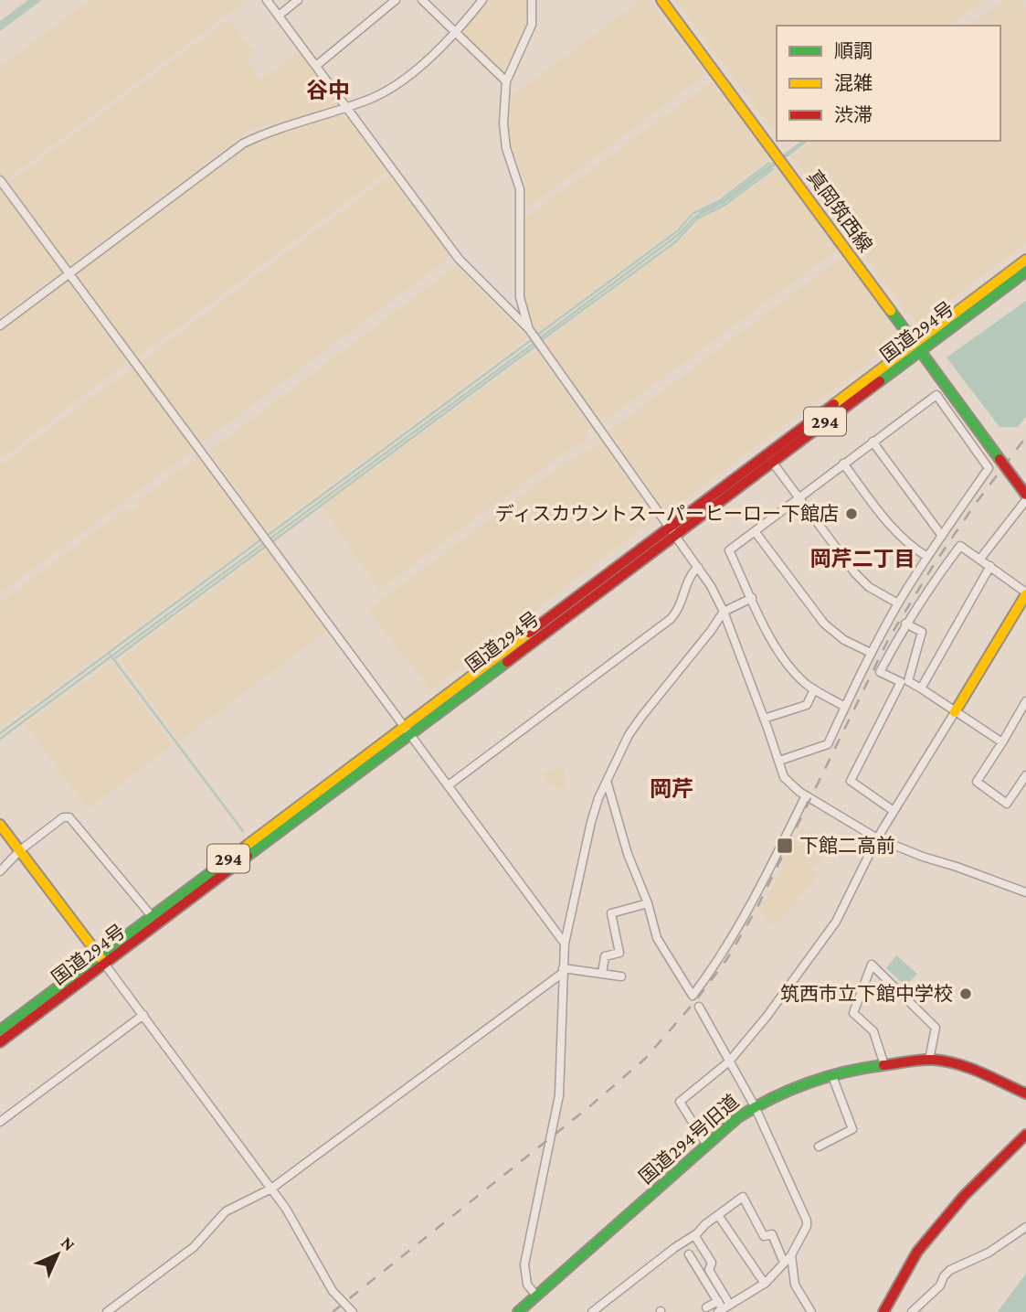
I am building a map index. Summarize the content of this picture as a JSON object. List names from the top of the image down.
{
  "streets": {
    "main road": [
      "真岡筑西線",
      "国道294号",
      "294",
      "国道294号旧道"
    ]
  },
  "crossings": [
    ["真岡筑西線", "国道294号"]
  ],
  "districts": ["谷中", "岡芹二丁目", "岡芹"],
  "places": {
    "other": ["ディスカウントスーパーヒーロー下館店", "筑西市立下館中学校"],
    "transit": ["下館二高前"]
  },
  "legend": ["順調", "混雑", "渋滞"],
  "north": "top right"
}
